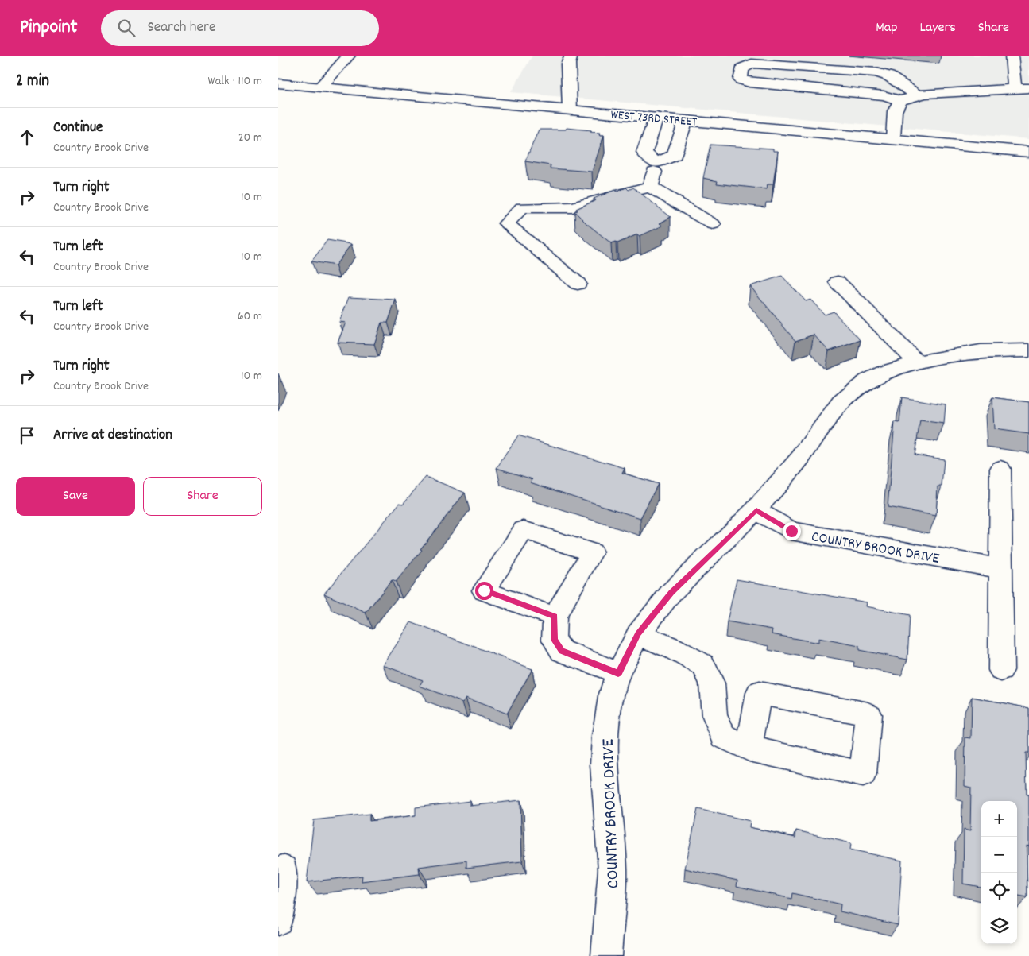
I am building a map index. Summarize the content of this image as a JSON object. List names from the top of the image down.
{
  "streets": {
    "street": ["WEST 73RD STREET", "COUNTRY BROOK DRIVE"]
  },
  "page": {
    "header": "Pinpoint",
    "search": "Search here",
    "nav": ["Map", "Layers", "Share"],
    "heading": ["2 min", "Walk · 110 m"],
    "list": [
      ["Continue", "Country Brook Drive", "20 m"],
      ["Turn right", "Country Brook Drive", "10 m"],
      ["Turn left", "Country Brook Drive", "10 m"],
      ["Turn left", "Country Brook Drive", "60 m"],
      ["Turn right", "Country Brook Drive", "10 m"],
      "Arrive at destination"
    ],
    "buttons": ["Save", "Share"],
    "map_buttons": ["+", "−"]
  }
}
